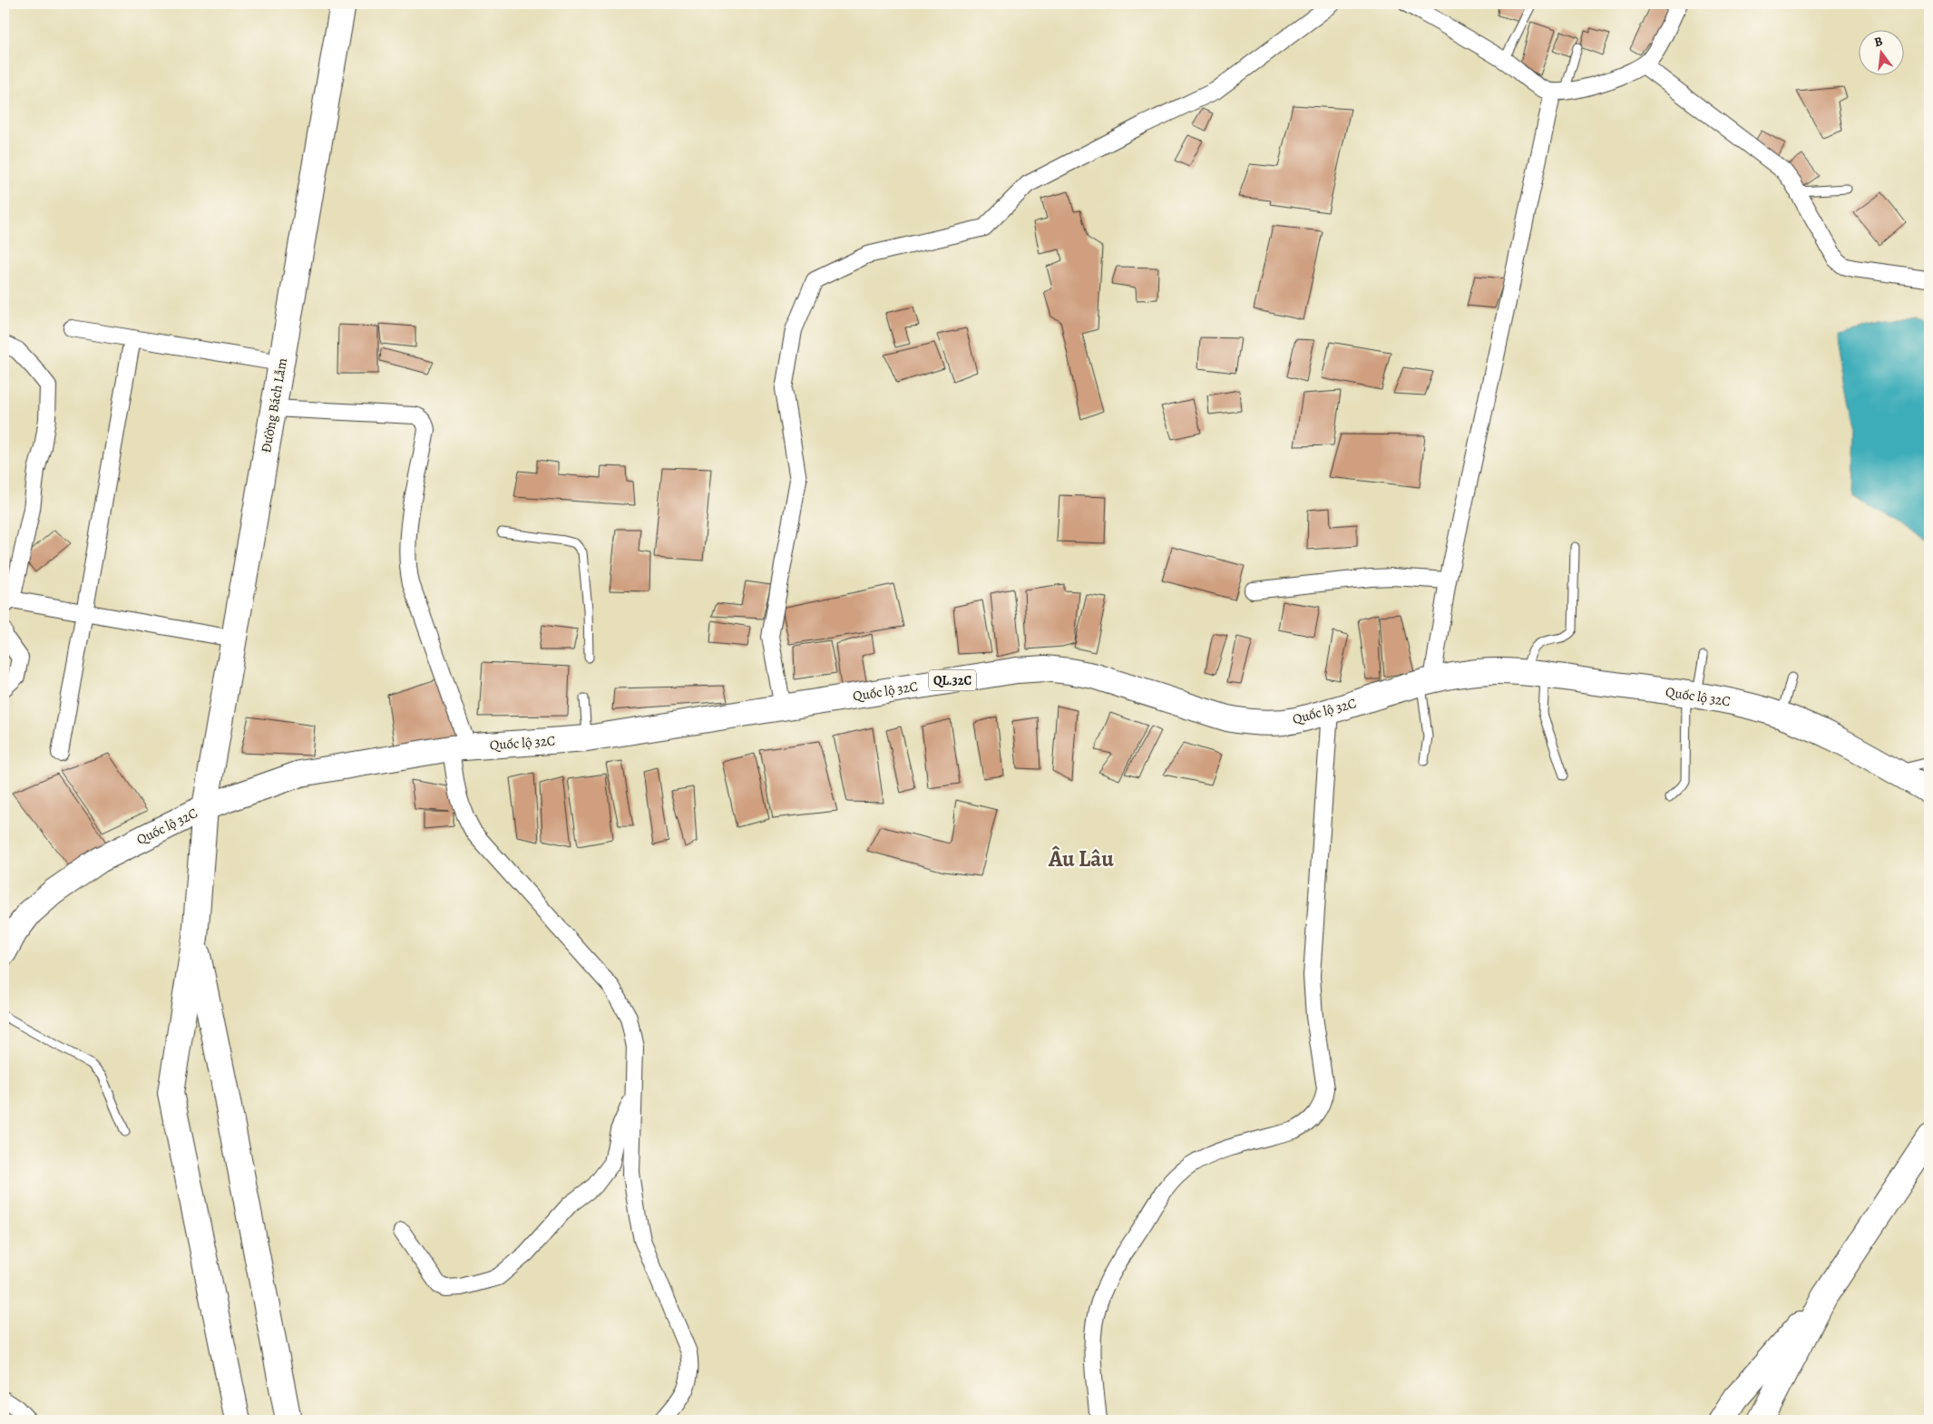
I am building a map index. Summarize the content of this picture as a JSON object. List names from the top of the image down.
{
  "streets": {
    "main road": ["Đường Bách Lẫm", "QL.32C", "Quốc lộ 32C"]
  },
  "crossings": [
    ["Đường Bách Lẫm", "Quốc lộ 32C"]
  ],
  "districts": ["Âu Lâu"],
  "north": "top"
}
